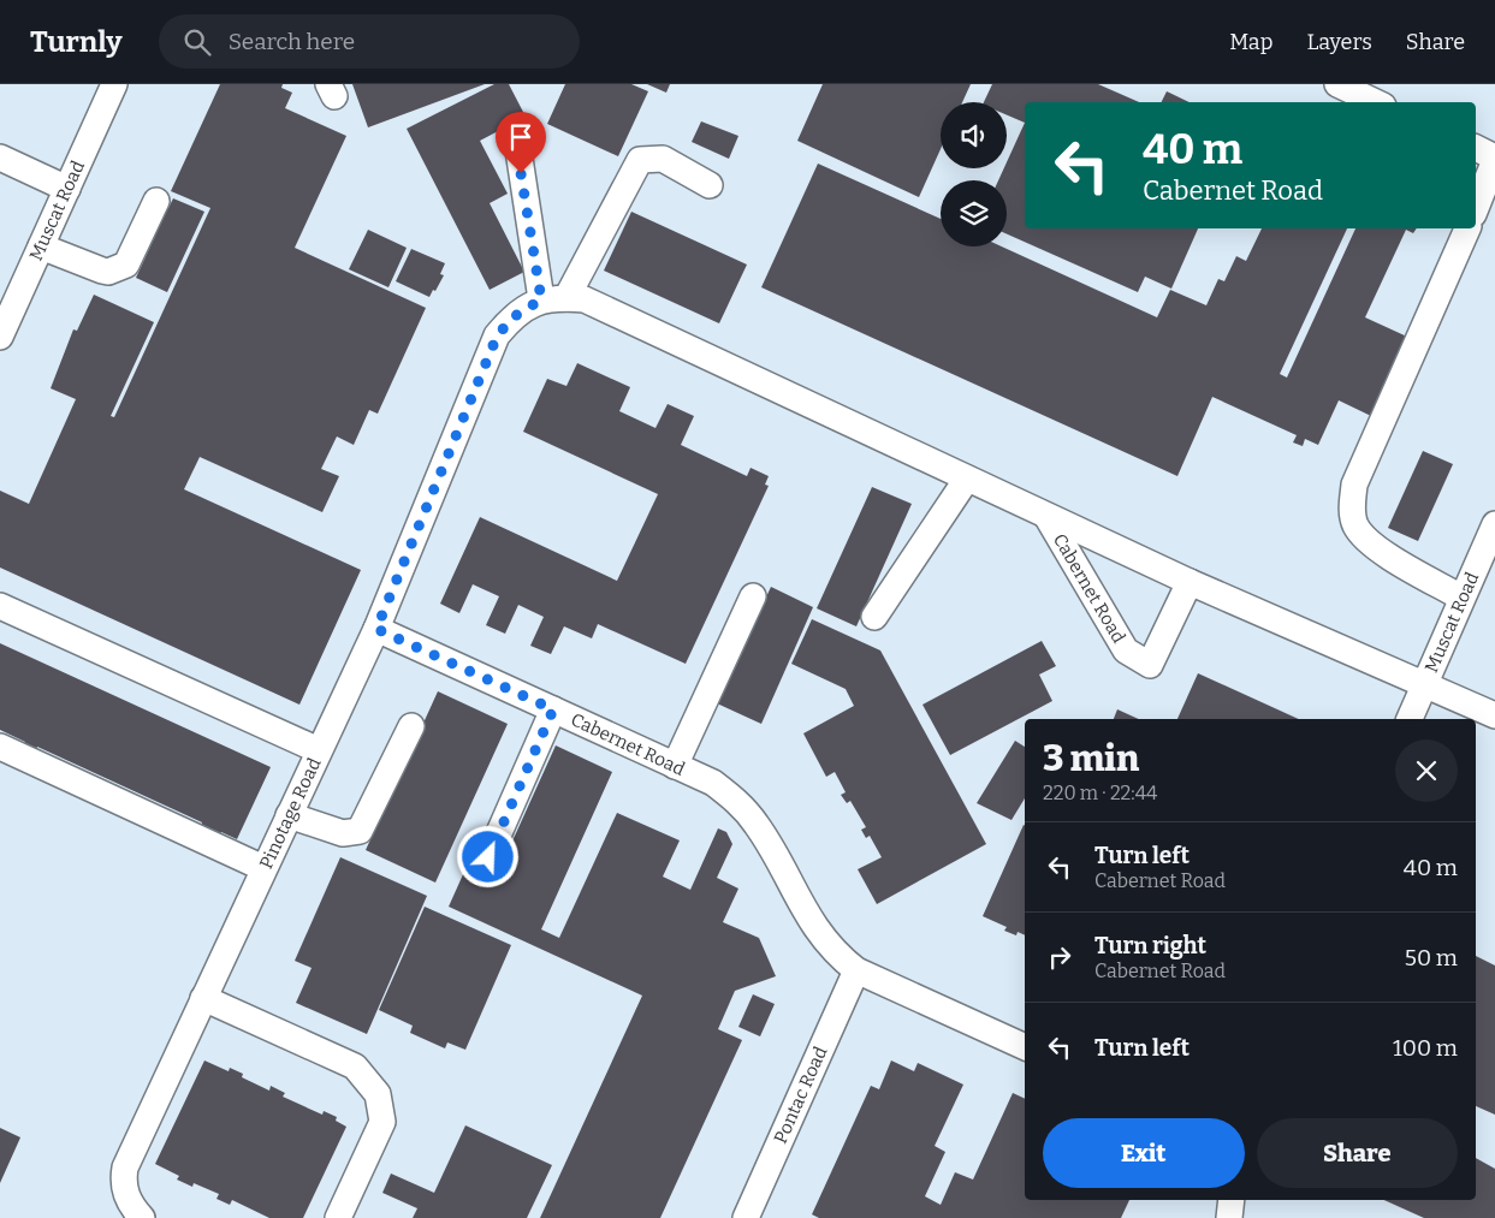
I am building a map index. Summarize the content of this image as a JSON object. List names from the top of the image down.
{
  "streets": {
    "street": [
      "Muscat Road",
      "Cabernet Road",
      "Pinotage Road",
      "Pontac Road"
    ]
  },
  "crossings": [
    ["Muscat Road", "Cabernet Road"],
    ["Cabernet Road", "Pinotage Road"],
    ["Cabernet Road", "Pontac Road"]
  ],
  "page": {
    "header": "Turnly",
    "search": "Search here",
    "nav": ["Map", "Layers", "Share"],
    "turn": ["40 m", "Cabernet Road"],
    "heading": ["3 min", "220 m · 22:44"],
    "list": [
      {
        "name": "Turn left",
        "note": "Cabernet Road",
        "value": "40 m"
      },
      {
        "name": "Turn right",
        "note": "Cabernet Road",
        "value": "50 m"
      },
      {
        "name": "Turn left",
        "value": "100 m"
      }
    ],
    "buttons": ["Exit", "Share"]
  }
}
